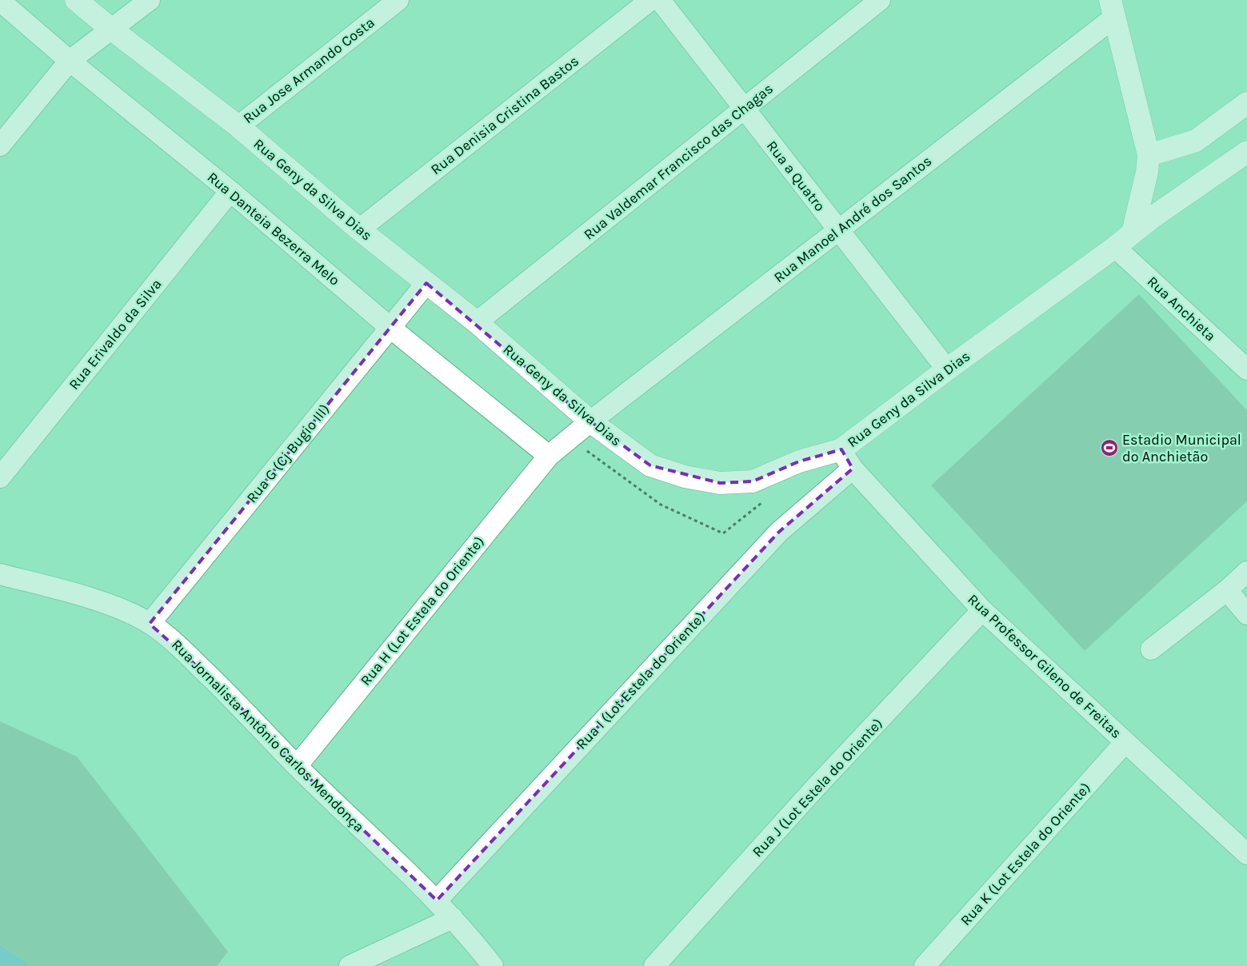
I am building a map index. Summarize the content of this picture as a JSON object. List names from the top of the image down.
{
  "streets": {
    "main road": ["Rua Geny da Silva Dias"],
    "street": [
      "Rua Jose Armando Costa",
      "Rua Denisia Cristina Bastos",
      "Rua Valdemar Francisco das Chagas",
      "Rua a Quatro",
      "Rua Manoel André dos Santos",
      "Rua Danteia Bezerra Melo",
      "Rua Anchieta",
      "Rua Erivaldo da Silva",
      "Rua G (Cj Bugio III)",
      "Rua H (Lot Estela do Oriente)",
      "Rua Professor Gileno de Freitas",
      "Rua I (Lot Estela do Oriente)",
      "Rua Jornalista Antônio Carlos Mendonça",
      "Rua J (Lot Estela do Oriente)",
      "Rua K (Lot Estela do Oriente)"
    ]
  },
  "crossings": [
    ["Rua Jose Armando Costa", "Rua Geny da Silva Dias"],
    ["Rua Denisia Cristina Bastos", "Rua Geny da Silva Dias"],
    ["Rua Valdemar Francisco das Chagas", "Rua a Quatro"],
    ["Rua Valdemar Francisco das Chagas", "Rua Geny da Silva Dias"],
    ["Rua a Quatro", "Rua Geny da Silva Dias"],
    ["Rua a Quatro", "Rua Manoel André dos Santos"],
    ["Rua Geny da Silva Dias", "Rua Manoel André dos Santos"],
    ["Rua Geny da Silva Dias", "Rua Anchieta"],
    ["Rua Geny da Silva Dias", "Rua G (Cj Bugio III)"],
    ["Rua Geny da Silva Dias", "Rua Professor Gileno de Freitas"],
    ["Rua Manoel André dos Santos", "Rua Danteia Bezerra Melo"],
    ["Rua Manoel André dos Santos", "Rua H (Lot Estela do Oriente)"],
    ["Rua Danteia Bezerra Melo", "Rua Erivaldo da Silva"],
    ["Rua Danteia Bezerra Melo", "Rua G (Cj Bugio III)"],
    ["Rua Danteia Bezerra Melo", "Rua H (Lot Estela do Oriente)"],
    ["Rua G (Cj Bugio III)", "Rua Jornalista Antônio Carlos Mendonça"],
    ["Rua H (Lot Estela do Oriente)", "Rua Jornalista Antônio Carlos Mendonça"],
    ["Rua Professor Gileno de Freitas", "Rua I (Lot Estela do Oriente)"],
    ["Rua Professor Gileno de Freitas", "Rua J (Lot Estela do Oriente)"],
    ["Rua Professor Gileno de Freitas", "Rua K (Lot Estela do Oriente)"],
    ["Rua I (Lot Estela do Oriente)", "Rua Jornalista Antônio Carlos Mendonça"]
  ],
  "places": {
    "sports": ["Estadio Municipal do Anchietão"]
  }
}
